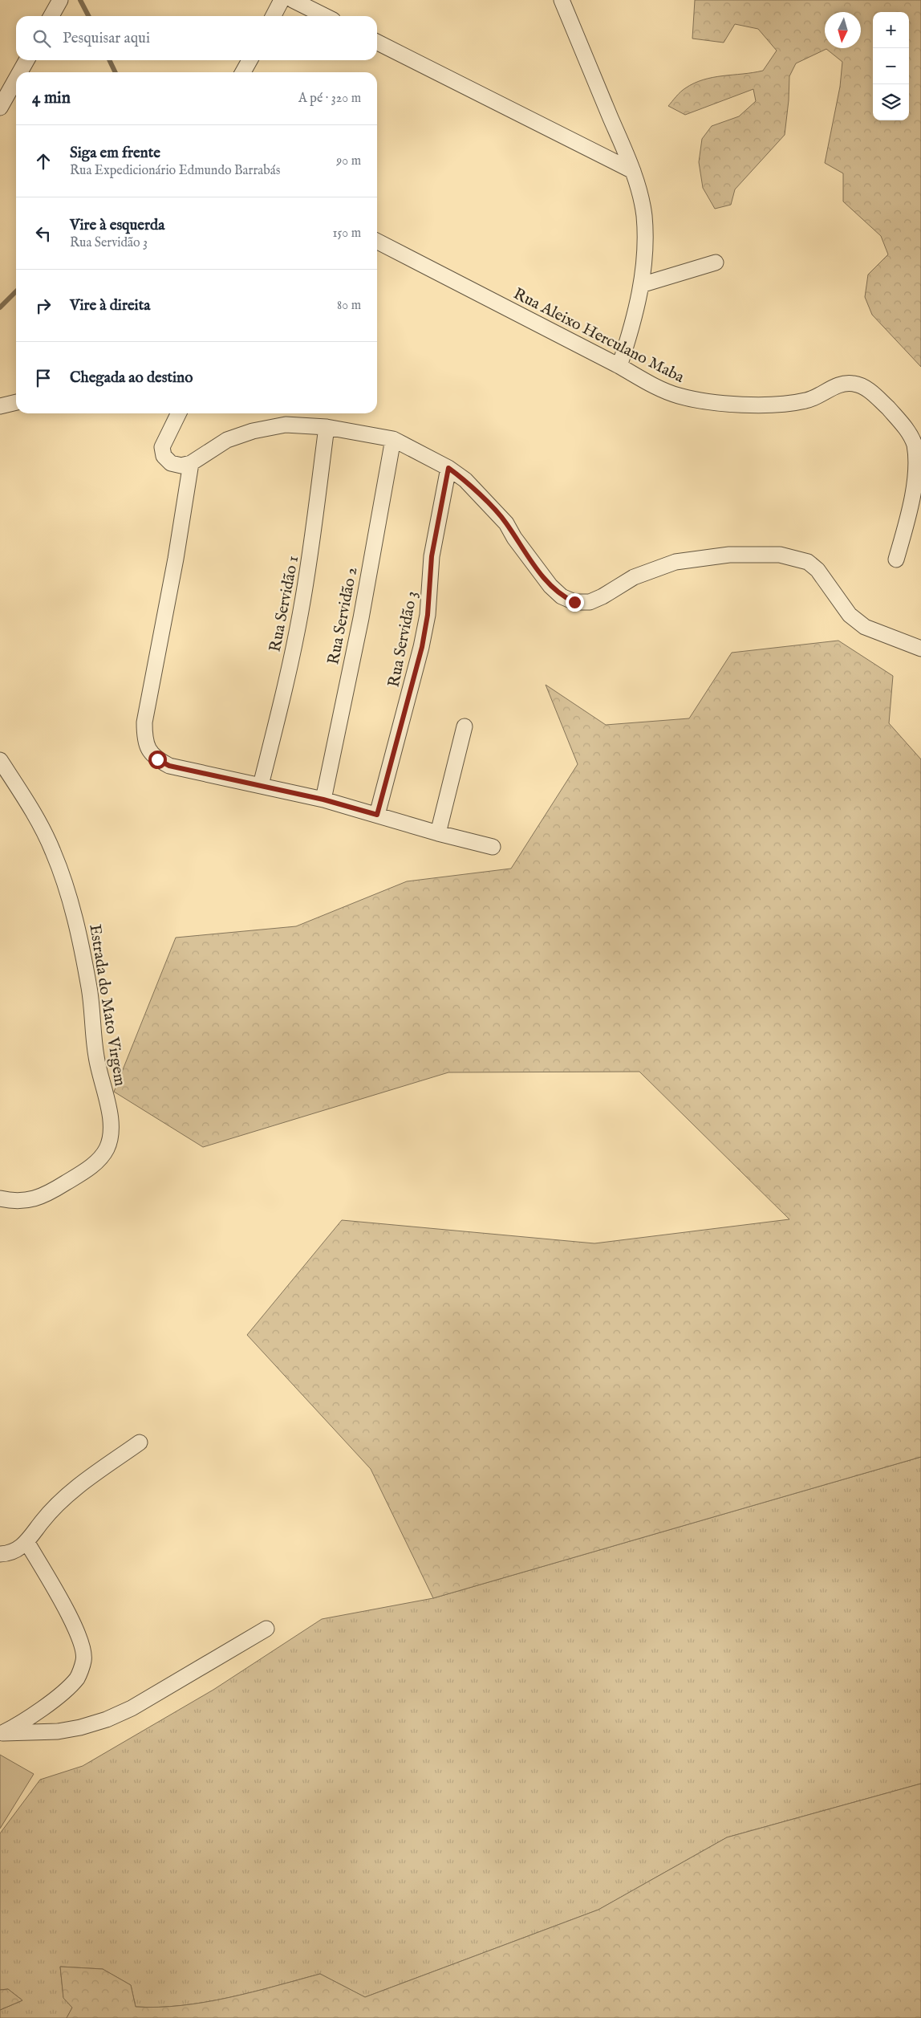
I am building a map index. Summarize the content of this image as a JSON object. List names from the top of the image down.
{
  "streets": {
    "street": [
      "Rua Aleixo Herculano Maba",
      "Rua Servidão 1",
      "Rua Servidão 2",
      "Rua Servidão 3",
      "Estrada do Mato Virgem"
    ]
  },
  "north": "bottom",
  "page": {
    "map_buttons": ["+", "−"],
    "search": "Pesquisar aqui",
    "heading": ["4 min", "A pé · 320 m"],
    "list": [
      ["Siga em frente", "Rua Expedicionário Edmundo Barrabás", "90 m"],
      ["Vire à esquerda", "Rua Servidão 3", "150 m"],
      ["Vire à direita", "80 m"],
      "Chegada ao destino"
    ]
  }
}
